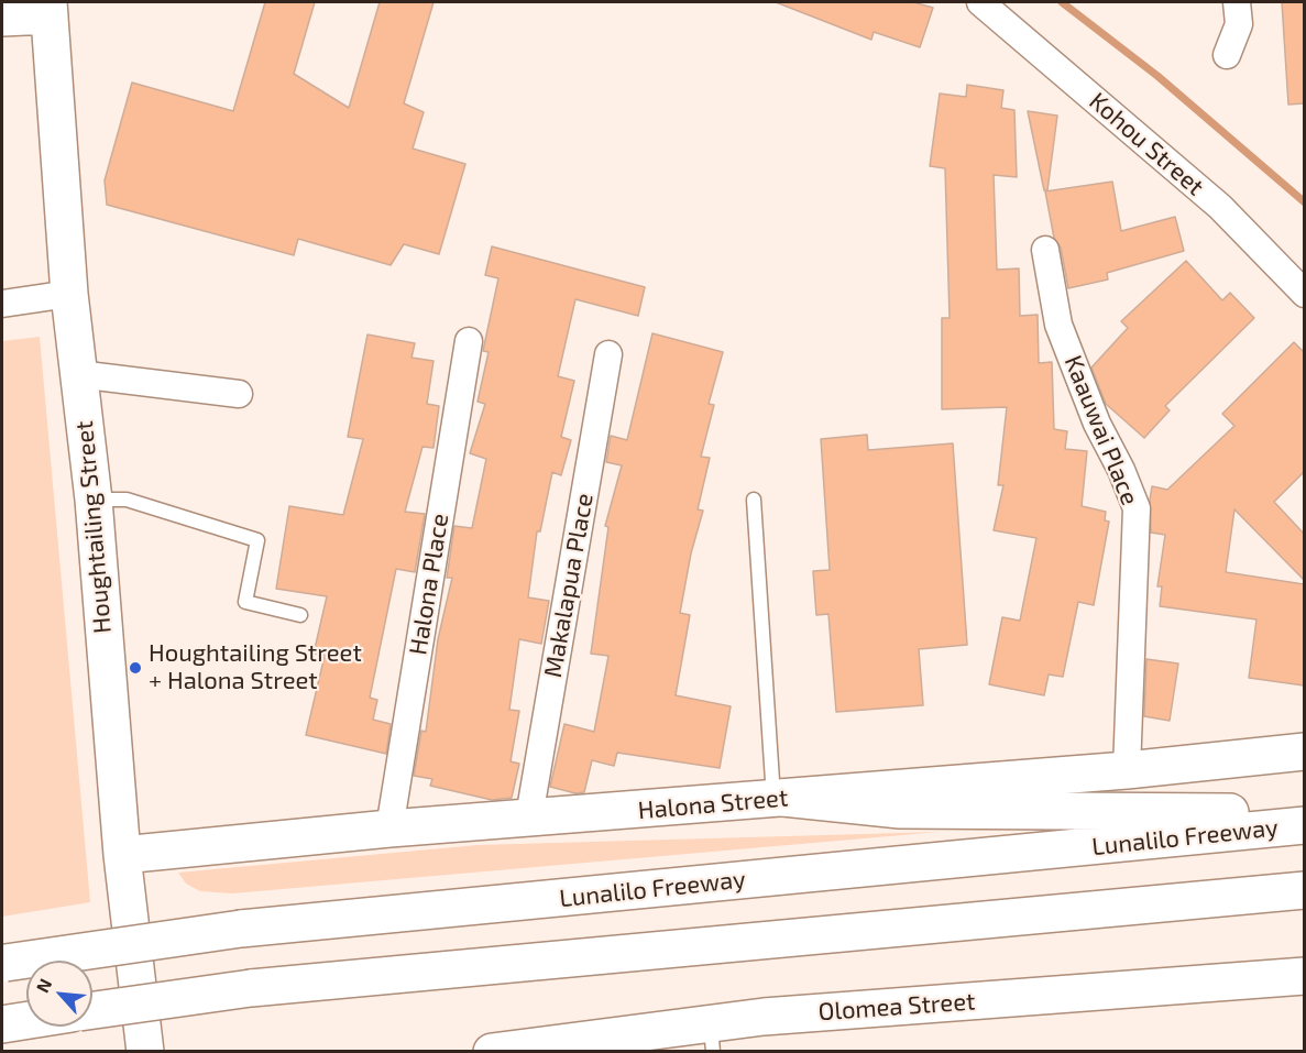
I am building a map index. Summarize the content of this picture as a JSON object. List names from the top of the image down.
{
  "streets": {
    "main road": [
      "Houghtailing Street",
      "Halona Street",
      "Lunalilo Freeway",
      "Olomea Street"
    ],
    "street": [
      "Kohou Street",
      "Kaauwai Place",
      "Halona Place",
      "Makalapua Place"
    ]
  },
  "crossings": [
    ["Kaauwai Place", "Halona Street"],
    ["Houghtailing Street", "Halona Street"],
    ["Halona Place", "Halona Street"],
    ["Makalapua Place", "Halona Street"]
  ],
  "places": ["Houghtailing Street + Halona Street"],
  "north": "top left"
}
